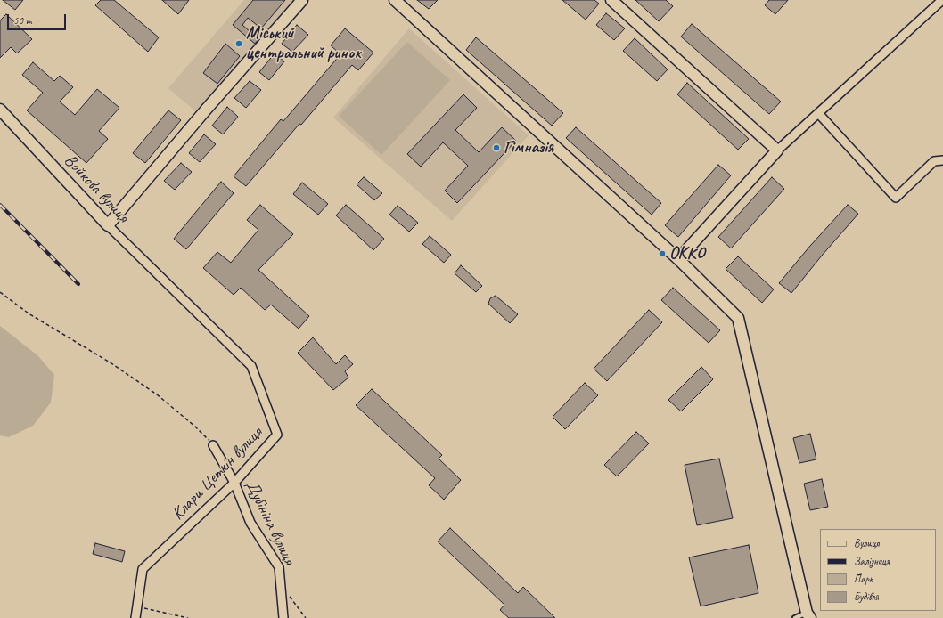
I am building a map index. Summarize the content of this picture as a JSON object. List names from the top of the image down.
{
  "streets": {
    "street": ["Войкова вулиця", "Клари Цеткін вулиця", "Дубініна вулиця"]
  },
  "crossings": [
    ["Войкова вулиця", "Клари Цеткін вулиця"],
    ["Клари Цеткін вулиця", "Дубініна вулиця"]
  ],
  "places": ["Міський центральний ринок", "Гімназія", "ОККО"],
  "legend": [
    "Вулиця",
    "Залізниця",
    "Парк",
    "Будівля"
  ],
  "scale_bar": "50 m"
}
